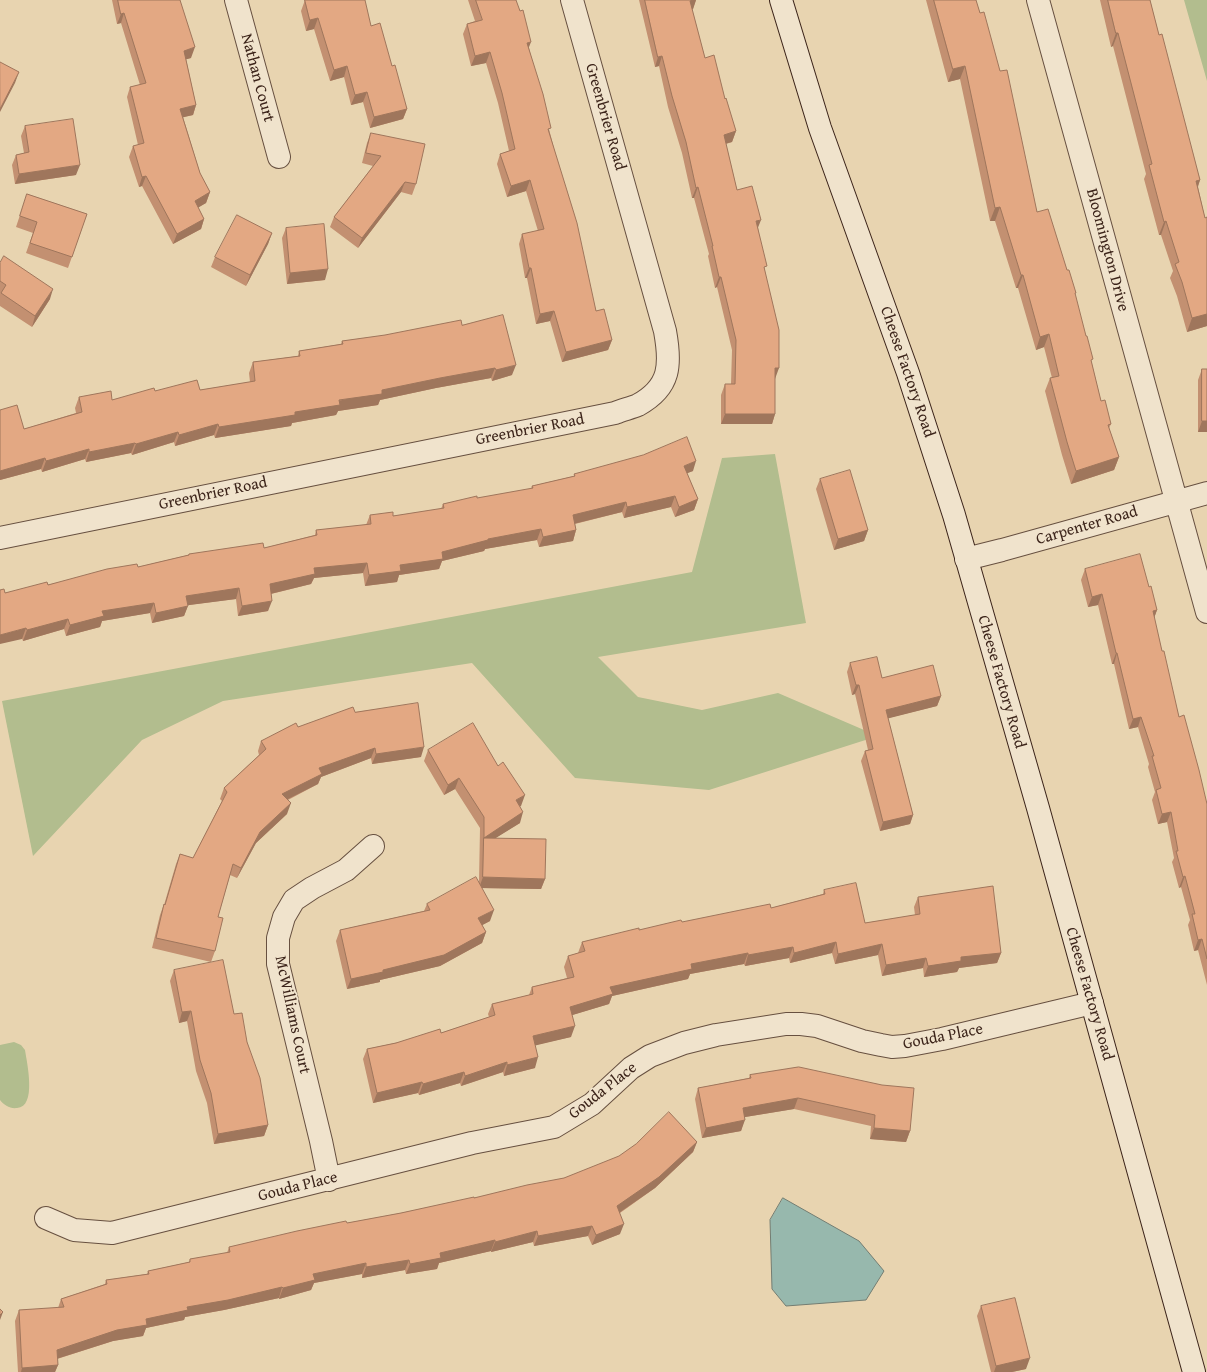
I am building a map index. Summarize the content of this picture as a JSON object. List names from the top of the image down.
{
  "streets": {
    "street": [
      "Nathan Court",
      "Greenbrier Road",
      "Bloomington Drive",
      "Cheese Factory Road",
      "Carpenter Road",
      "McWilliams Court",
      "Gouda Place"
    ]
  },
  "crossings": [
    ["Bloomington Drive", "Carpenter Road"],
    ["Cheese Factory Road", "Carpenter Road"],
    ["Cheese Factory Road", "Gouda Place"],
    ["McWilliams Court", "Gouda Place"]
  ]
}
